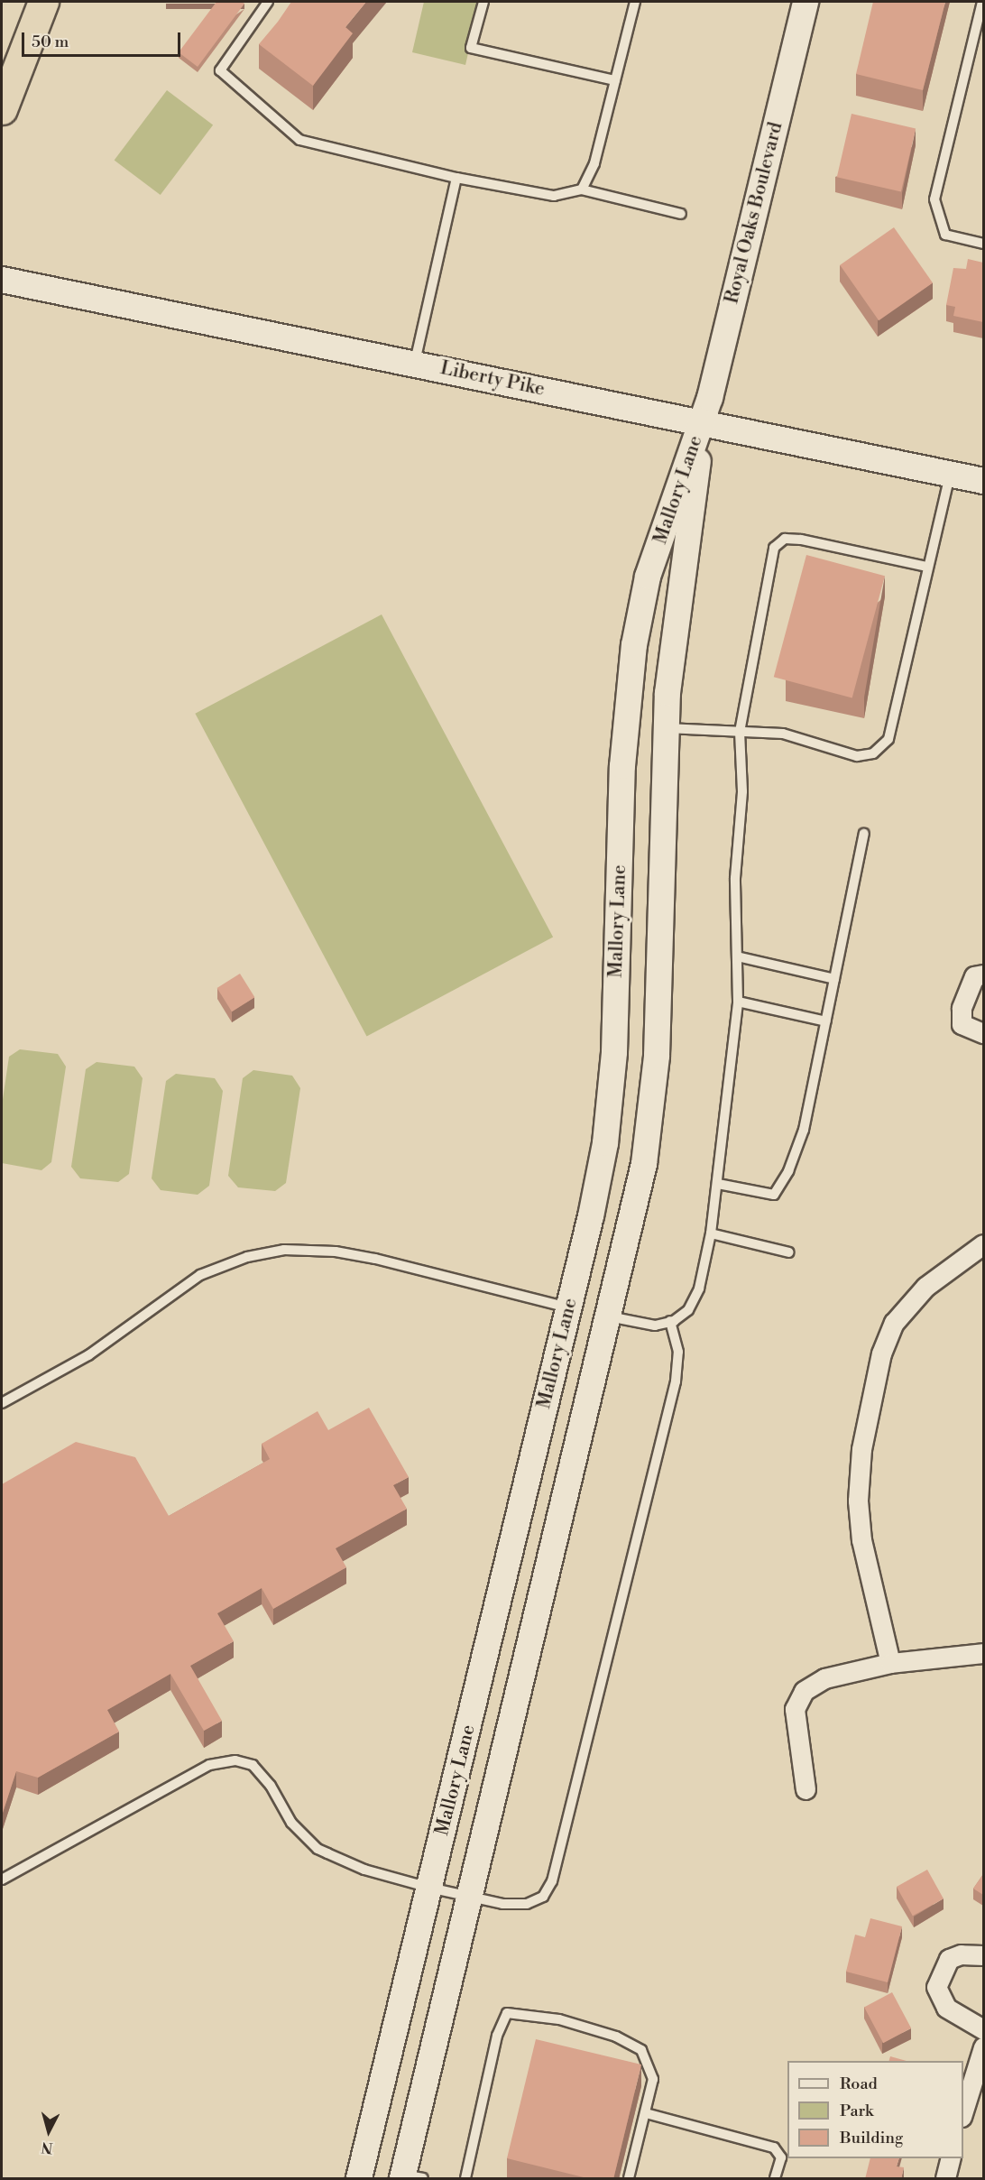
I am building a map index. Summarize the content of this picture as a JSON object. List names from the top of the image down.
{
  "streets": {
    "main road": ["Royal Oaks Boulevard", "Liberty Pike", "Mallory Lane"]
  },
  "crossings": [
    ["Royal Oaks Boulevard", "Liberty Pike"],
    ["Royal Oaks Boulevard", "Mallory Lane"],
    ["Liberty Pike", "Mallory Lane"]
  ],
  "legend": ["Road", "Park", "Building"],
  "scale_bar": "50 m",
  "north": "bottom"
}
